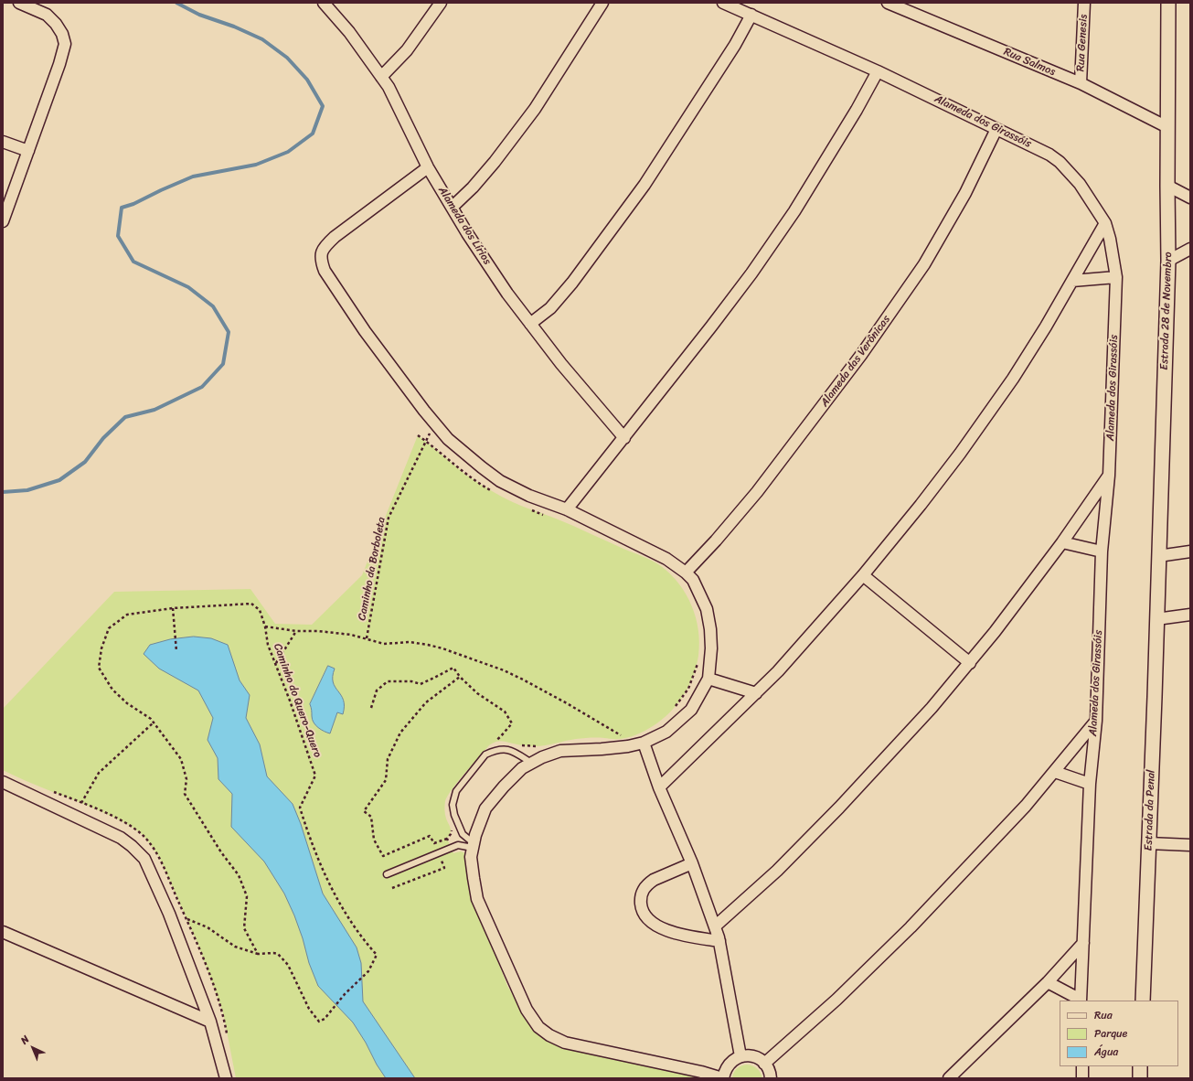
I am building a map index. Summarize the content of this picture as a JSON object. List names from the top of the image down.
{
  "streets": {
    "street": [
      "Rua Genesis",
      "Rua Salmos",
      "Alameda dos Girassóis",
      "Alameda dos Lírios",
      "Estrada 28 de Novembro",
      "Alameda das Verônicas",
      "Estrada da Penal"
    ],
    "path": ["Caminho da Borboleta", "Caminho do Quero-Quero"]
  },
  "crossings": [
    ["Rua Genesis", "Rua Salmos"],
    ["Rua Salmos", "Estrada 28 de Novembro"],
    ["Alameda dos Girassóis", "Alameda das Verônicas"],
    ["Estrada 28 de Novembro", "Estrada da Penal"]
  ],
  "legend": ["Rua", "Parque", "Água"],
  "north": "top left"
}
